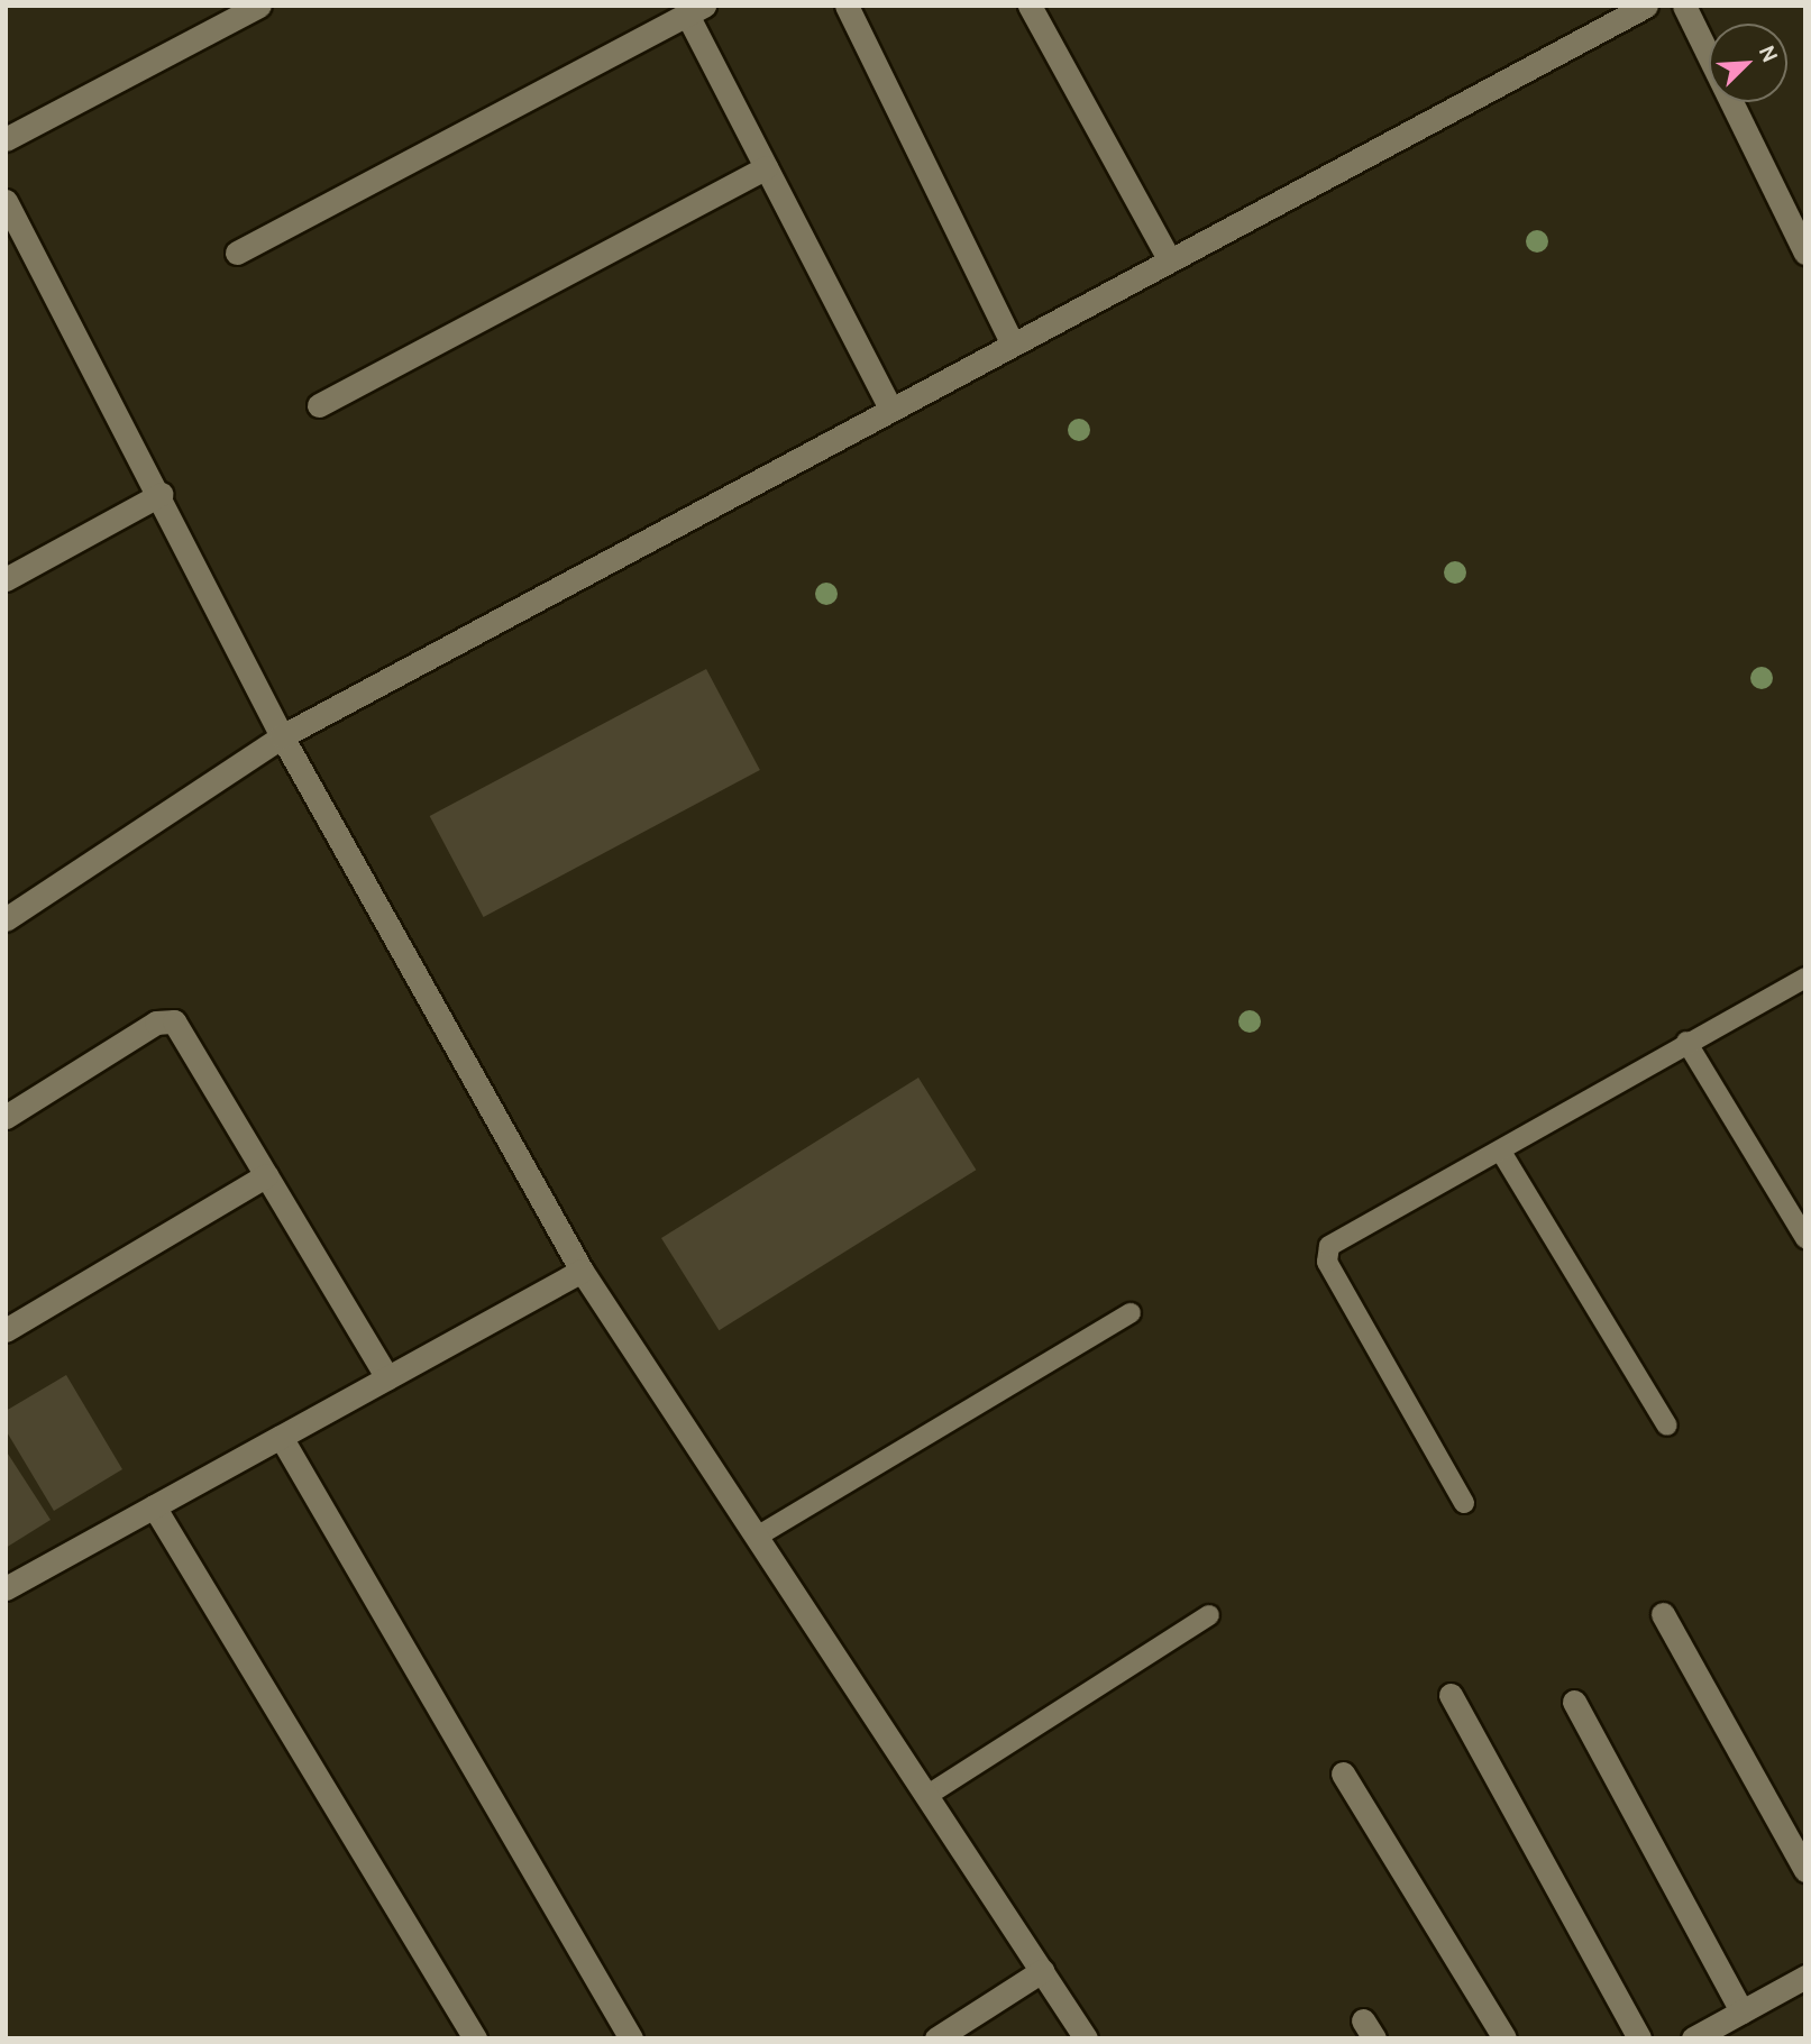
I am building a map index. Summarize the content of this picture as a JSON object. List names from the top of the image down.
{
  "north": "top right"
}
